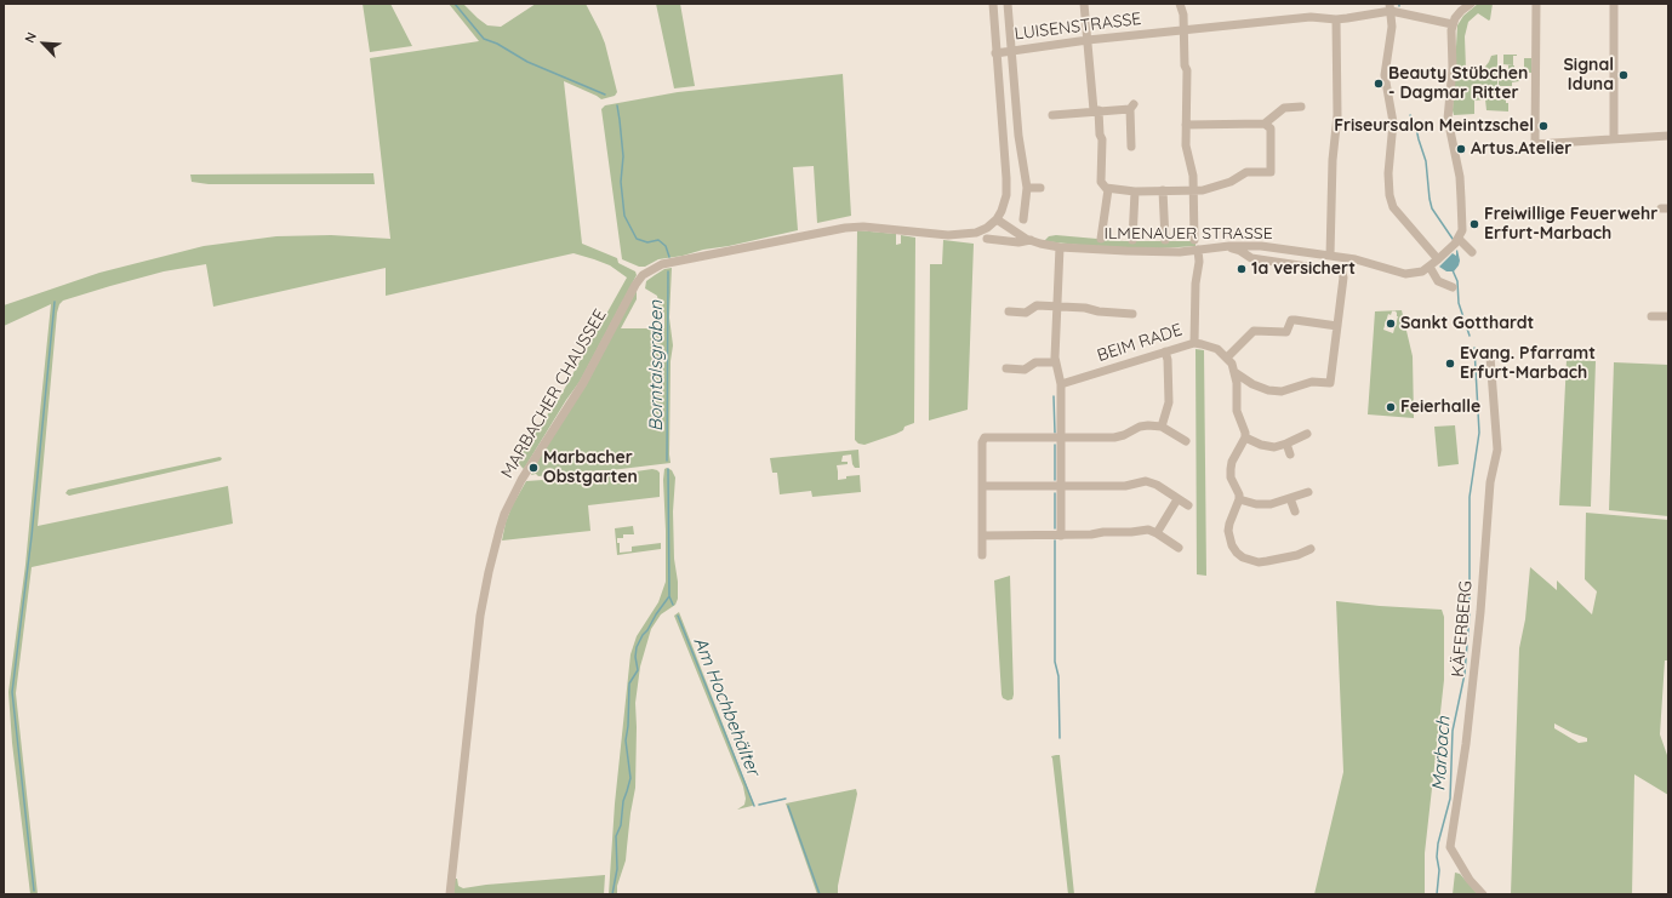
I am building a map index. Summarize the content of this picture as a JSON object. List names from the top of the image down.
{
  "streets": {
    "street": [
      "LUISENSTRASSE",
      "ILMENAUER STRASSE",
      "BEIM RADE",
      "MARBACHER CHAUSSEE",
      "KÄFERBERG"
    ]
  },
  "crossings": [
    ["ILMENAUER STRASSE", "BEIM RADE"],
    ["ILMENAUER STRASSE", "MARBACHER CHAUSSEE"]
  ],
  "water": ["Borntalsgraben", "Am Hochbehälter", "Marbach"],
  "places": [
    "Signal Iduna",
    "Beauty Stübchen - Dagmar Ritter",
    "Friseursalon Meintzschel",
    "Artus.Atelier",
    "Freiwillige Feuerwehr Erfurt-Marbach",
    "1a versichert",
    "Sankt Gotthardt",
    "Evang. Pfarramt Erfurt-Marbach",
    "Feierhalle",
    "Marbacher Obstgarten"
  ],
  "north": "top left"
}
